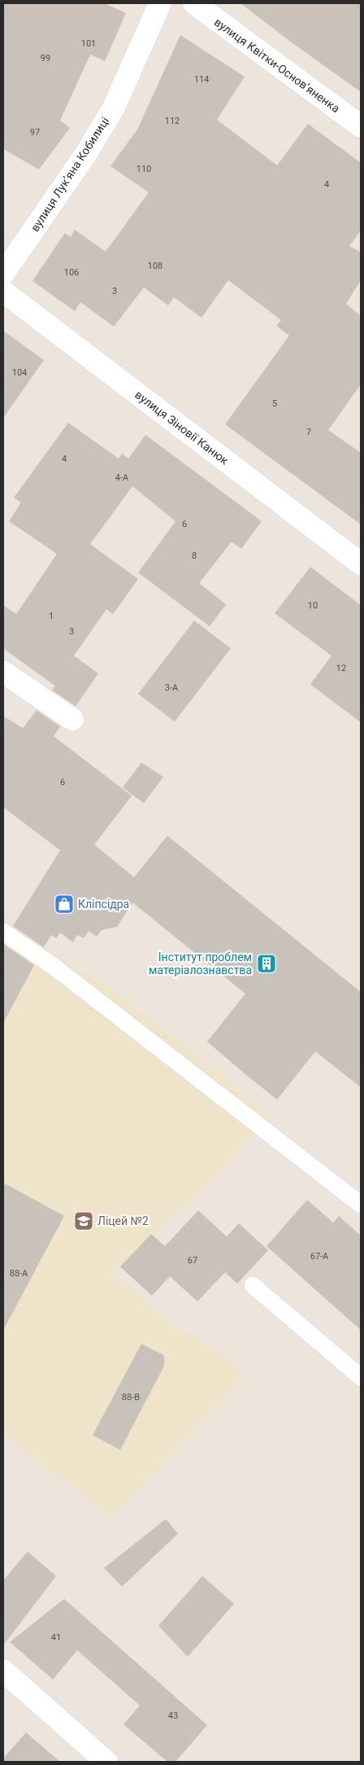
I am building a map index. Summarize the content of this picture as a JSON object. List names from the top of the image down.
{
  "streets": {
    "street": ["вулиця Квітки-Основʼяненка", "вулиця Лукʼяна Кобилиці", "вулиця Зіновії Канюк"]
  },
  "places": {
    "shop": ["Кліпсідра"],
    "building": ["Інститут проблем матеріалознавства"],
    "school or university": ["Ліцей №2"]
  },
  "house_numbers": [
    "101",
    "99",
    "114",
    "112",
    "97",
    "110",
    "4",
    "108",
    "106",
    "3",
    "104",
    "5",
    "7",
    "4",
    "4-А",
    "6",
    "8",
    "10",
    "1",
    "3",
    "12",
    "3-А",
    "6",
    "67-А",
    "67",
    "88-А",
    "88-В",
    "41",
    "43"
  ]
}
